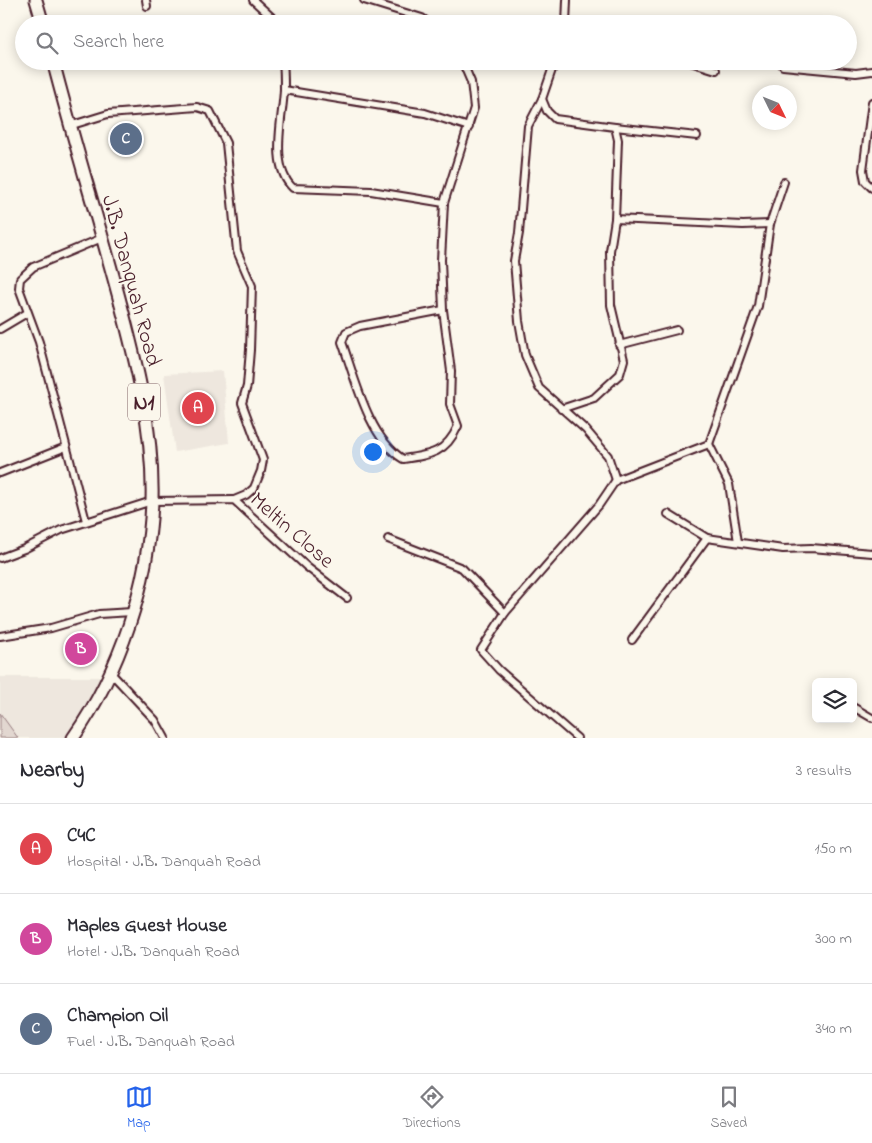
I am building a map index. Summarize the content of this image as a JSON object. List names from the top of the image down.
{
  "streets": {
    "highway": ["J.B. Danquah Road", "N1"],
    "street": ["Meltin Close"]
  },
  "crossings": [
    ["J.B. Danquah Road", "Meltin Close"]
  ],
  "north": "bottom right",
  "page": {
    "search": "Search here",
    "pins": ["C", "A", "B"],
    "heading": ["Nearby", "3 results"],
    "list": [
      {
        "mark": "A",
        "name": "C4C",
        "note": "Hospital · J.B. Danquah Road",
        "value": "150 m"
      },
      {
        "mark": "B",
        "name": "Maples Guest House",
        "note": "Hotel · J.B. Danquah Road",
        "value": "300 m"
      },
      {
        "mark": "C",
        "name": "Champion Oil",
        "note": "Fuel · J.B. Danquah Road",
        "value": "340 m"
      }
    ],
    "nav": ["Map", "Directions", "Saved"]
  }
}
